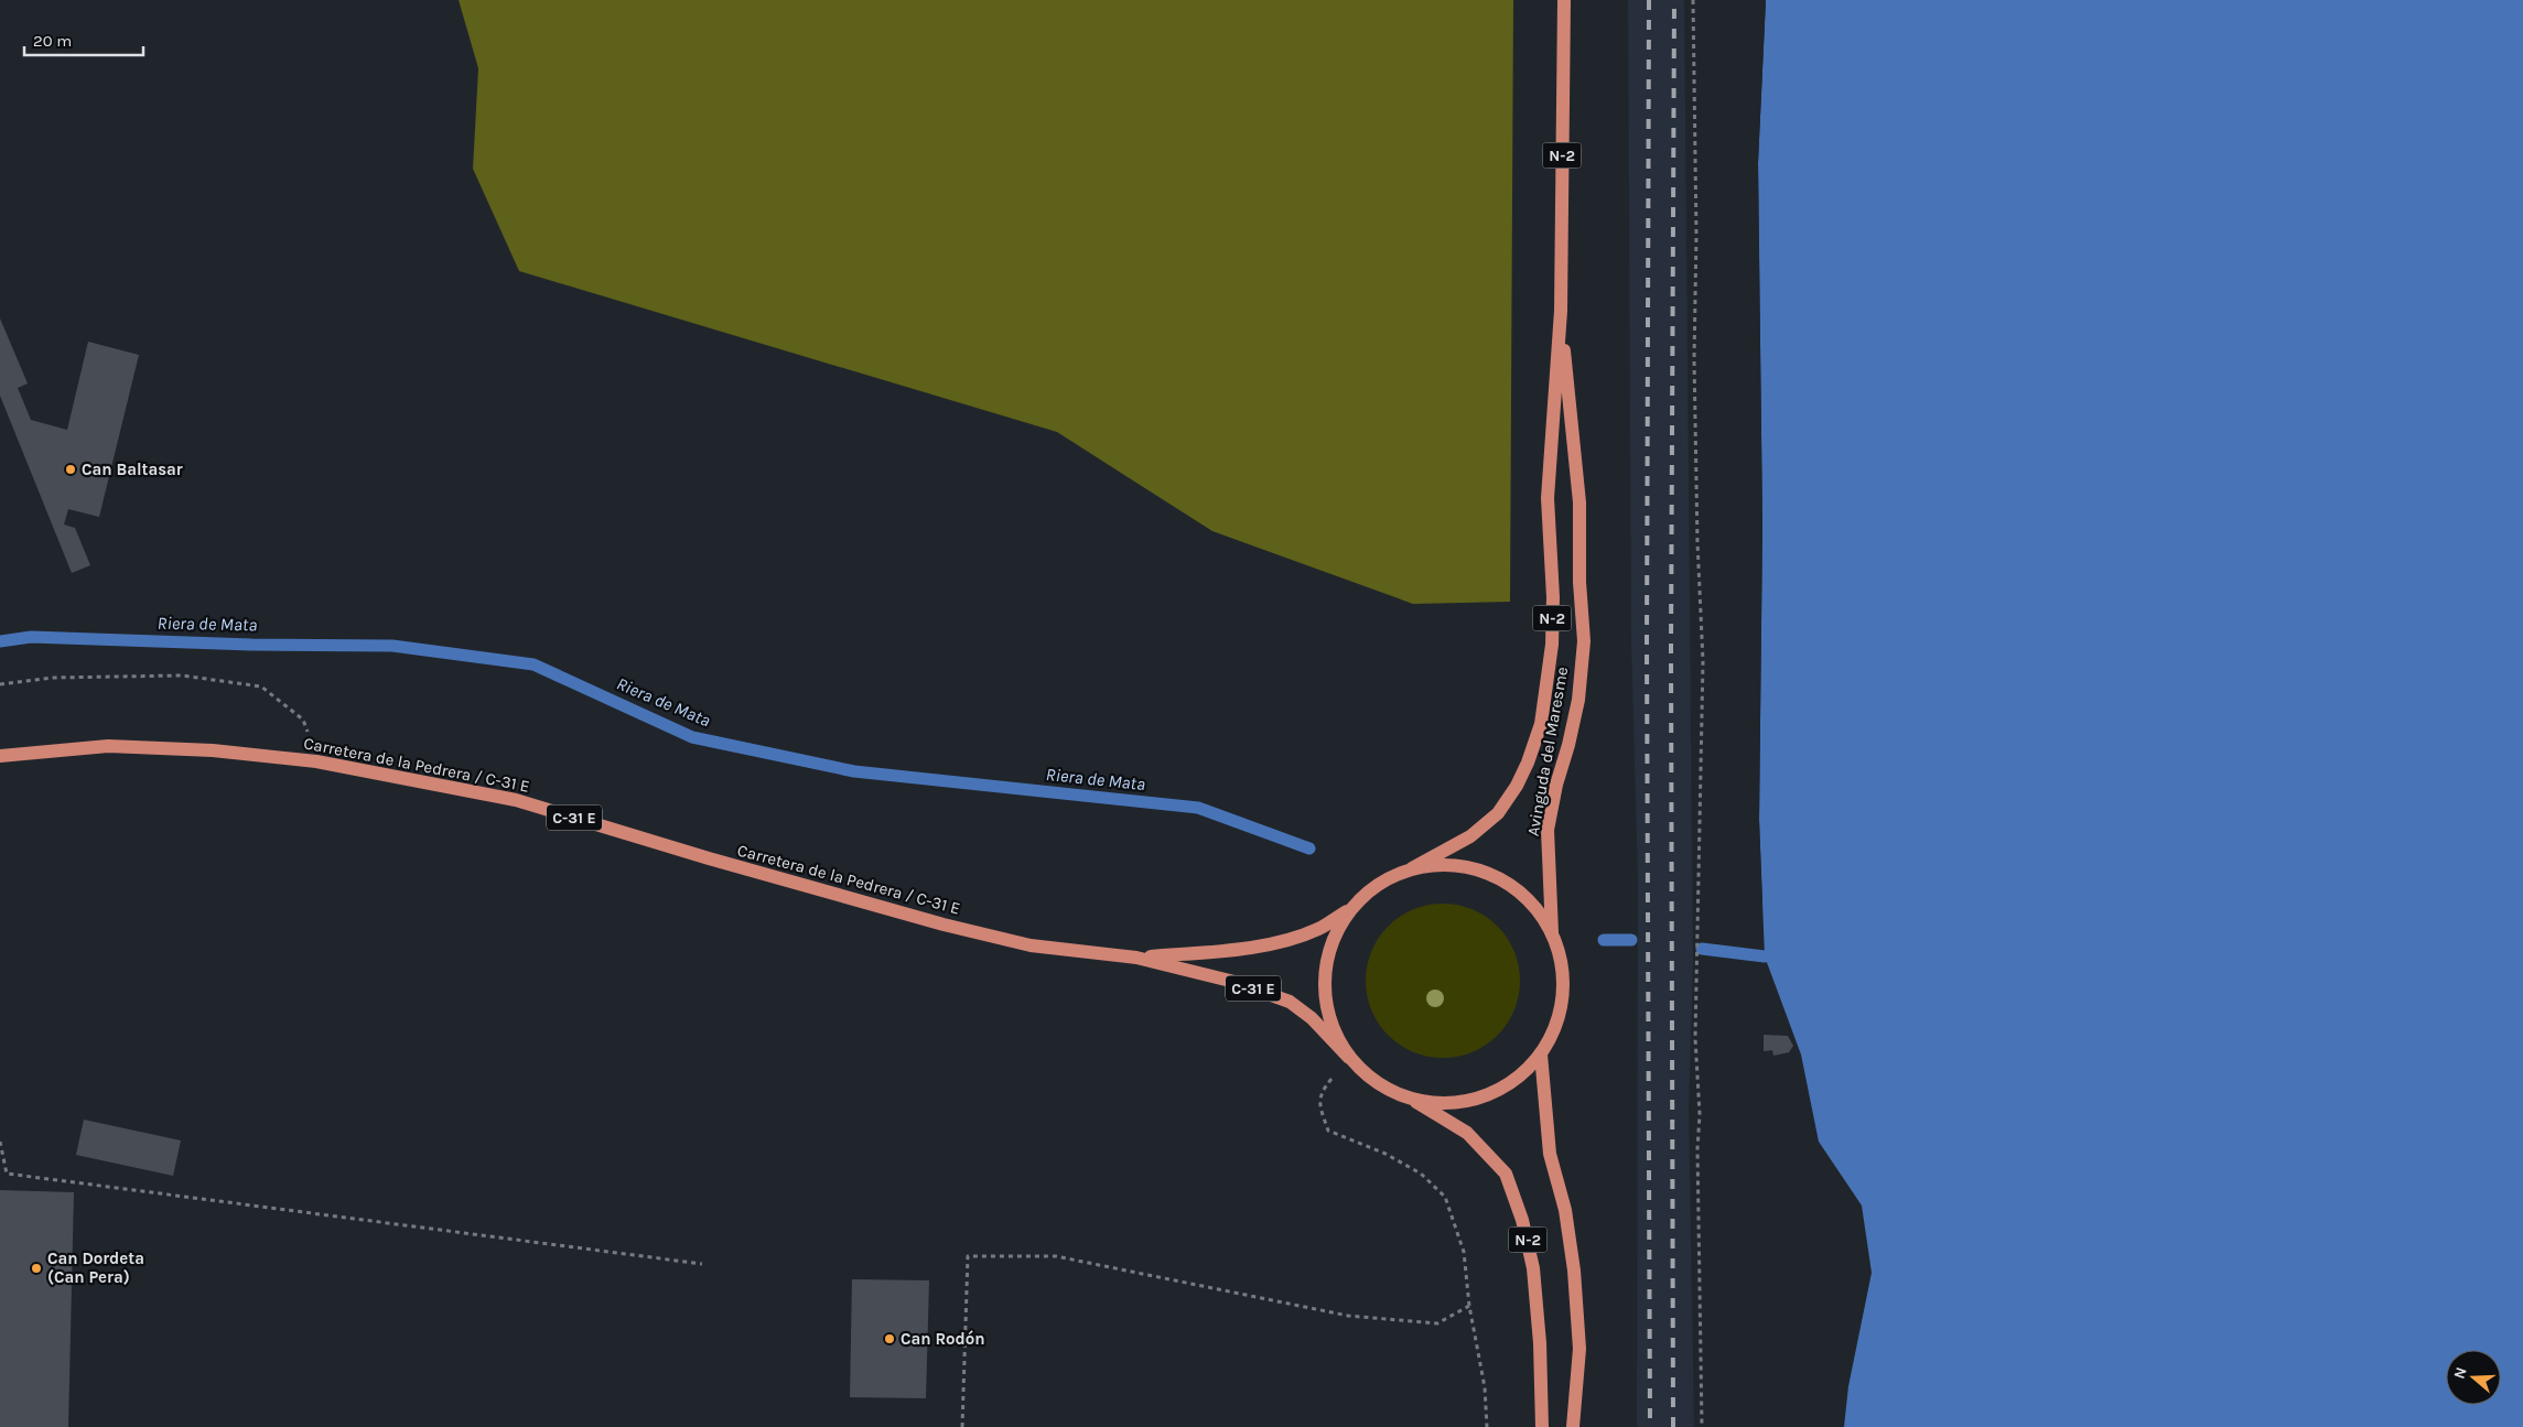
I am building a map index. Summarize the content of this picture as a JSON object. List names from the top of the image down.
{
  "streets": {
    "main road": [
      "N-2",
      "Avinguda del Maresme",
      "Carretera de la Pedrera / C-31 E",
      "C-31 E"
    ]
  },
  "crossings": [
    ["N-2", "Avinguda del Maresme"],
    ["N-2", "C-31 E"],
    ["Carretera de la Pedrera / C-31 E", "C-31 E"]
  ],
  "water": ["Riera de Mata"],
  "places": ["Can Baltasar", "Can Dordeta (Can Pera)", "Can Rodón"],
  "scale_bar": "20 m",
  "north": "left"
}
